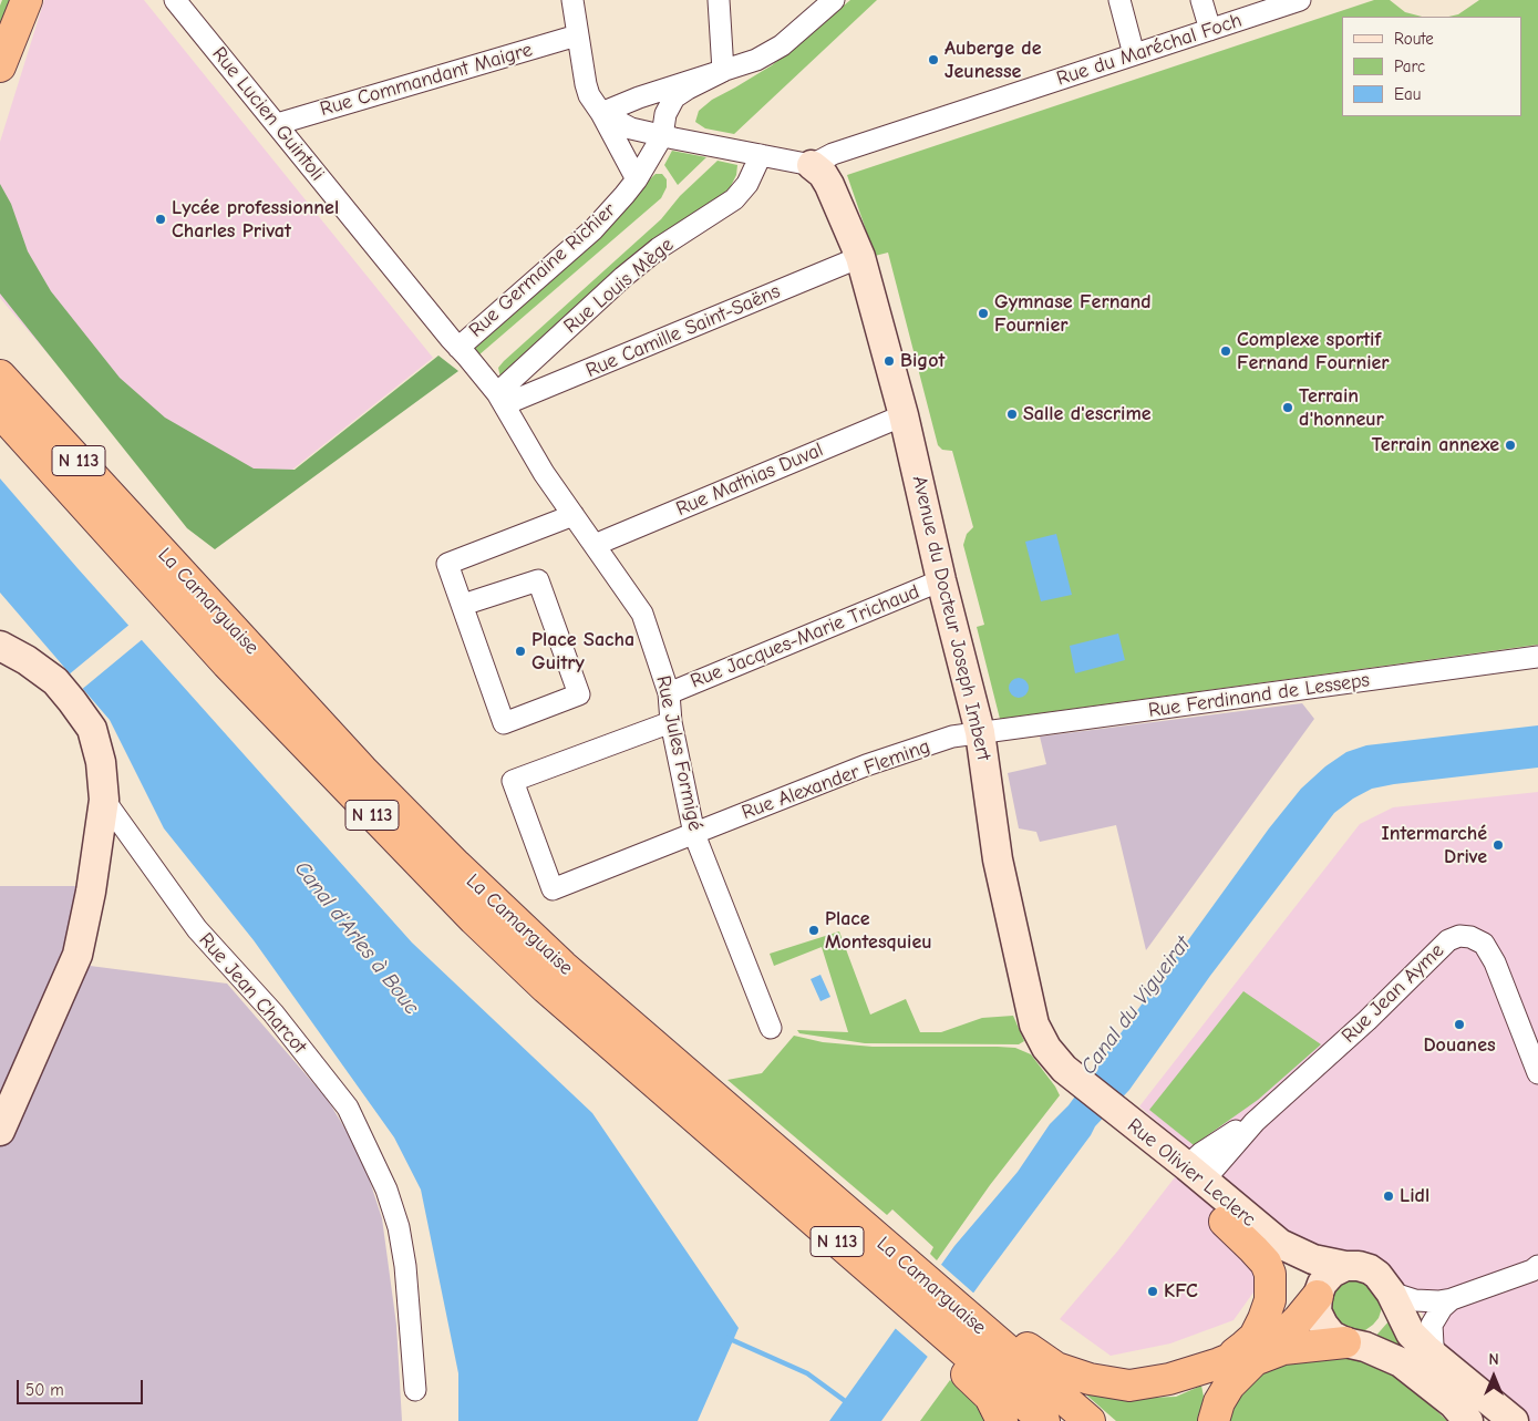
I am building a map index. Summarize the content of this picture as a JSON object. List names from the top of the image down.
{
  "streets": {
    "highway": ["N 113", "La Camarguaise"],
    "street": [
      "Rue du Maréchal Foch",
      "Rue Commandant Maigre",
      "Rue Lucien Guintoli",
      "Rue Germaine Richier",
      "Rue Louis Mège",
      "Rue Camille Saint-Saëns",
      "Rue Mathias Duval",
      "Avenue du Docteur Joseph Imbert",
      "Rue Jacques-Marie Trichaud",
      "Rue Ferdinand de Lesseps",
      "Rue Jules Formigé",
      "Rue Alexander Fleming",
      "Rue Jean Charcot",
      "Rue Jean Ayme",
      "Rue Olivier Leclerc"
    ]
  },
  "crossings": [
    ["Rue du Maréchal Foch", "Avenue du Docteur Joseph Imbert"],
    ["Rue Commandant Maigre", "Rue Lucien Guintoli"],
    ["Rue Lucien Guintoli", "Rue Germaine Richier"],
    ["Rue Lucien Guintoli", "Rue Jules Formigé"],
    ["Rue Germaine Richier", "Rue Jules Formigé"],
    ["Rue Louis Mège", "Rue Camille Saint-Saëns"],
    ["Rue Louis Mège", "Rue Jules Formigé"],
    ["Rue Camille Saint-Saëns", "Avenue du Docteur Joseph Imbert"],
    ["Rue Camille Saint-Saëns", "Rue Jules Formigé"],
    ["Rue Mathias Duval", "Avenue du Docteur Joseph Imbert"],
    ["Rue Mathias Duval", "Rue Jules Formigé"],
    ["Avenue du Docteur Joseph Imbert", "Rue Jacques-Marie Trichaud"],
    ["Avenue du Docteur Joseph Imbert", "Rue Ferdinand de Lesseps"],
    ["Avenue du Docteur Joseph Imbert", "Rue Alexander Fleming"],
    ["Avenue du Docteur Joseph Imbert", "Rue Olivier Leclerc"],
    ["Rue Jacques-Marie Trichaud", "Rue Jules Formigé"],
    ["Rue Ferdinand de Lesseps", "Rue Alexander Fleming"],
    ["Rue Jules Formigé", "Rue Alexander Fleming"],
    ["Rue Jean Ayme", "Rue Olivier Leclerc"]
  ],
  "water": ["Canal d'Arles à Bouc", "Canal du Vigueirat"],
  "places": [
    "Auberge de Jeunesse",
    "Lycée professionnel Charles Privat",
    "Gymnase Fernand Fournier",
    "Complexe sportif Fernand Fournier",
    "Bigot",
    "Terrain d'honneur",
    "Salle d'escrime",
    "Terrain annexe",
    "Place Sacha Guitry",
    "Intermarché Drive",
    "Place Montesquieu",
    "Douanes",
    "Lidl",
    "KFC"
  ],
  "legend": ["Route", "Parc", "Eau"],
  "scale_bar": "50 m",
  "north": "top"
}
